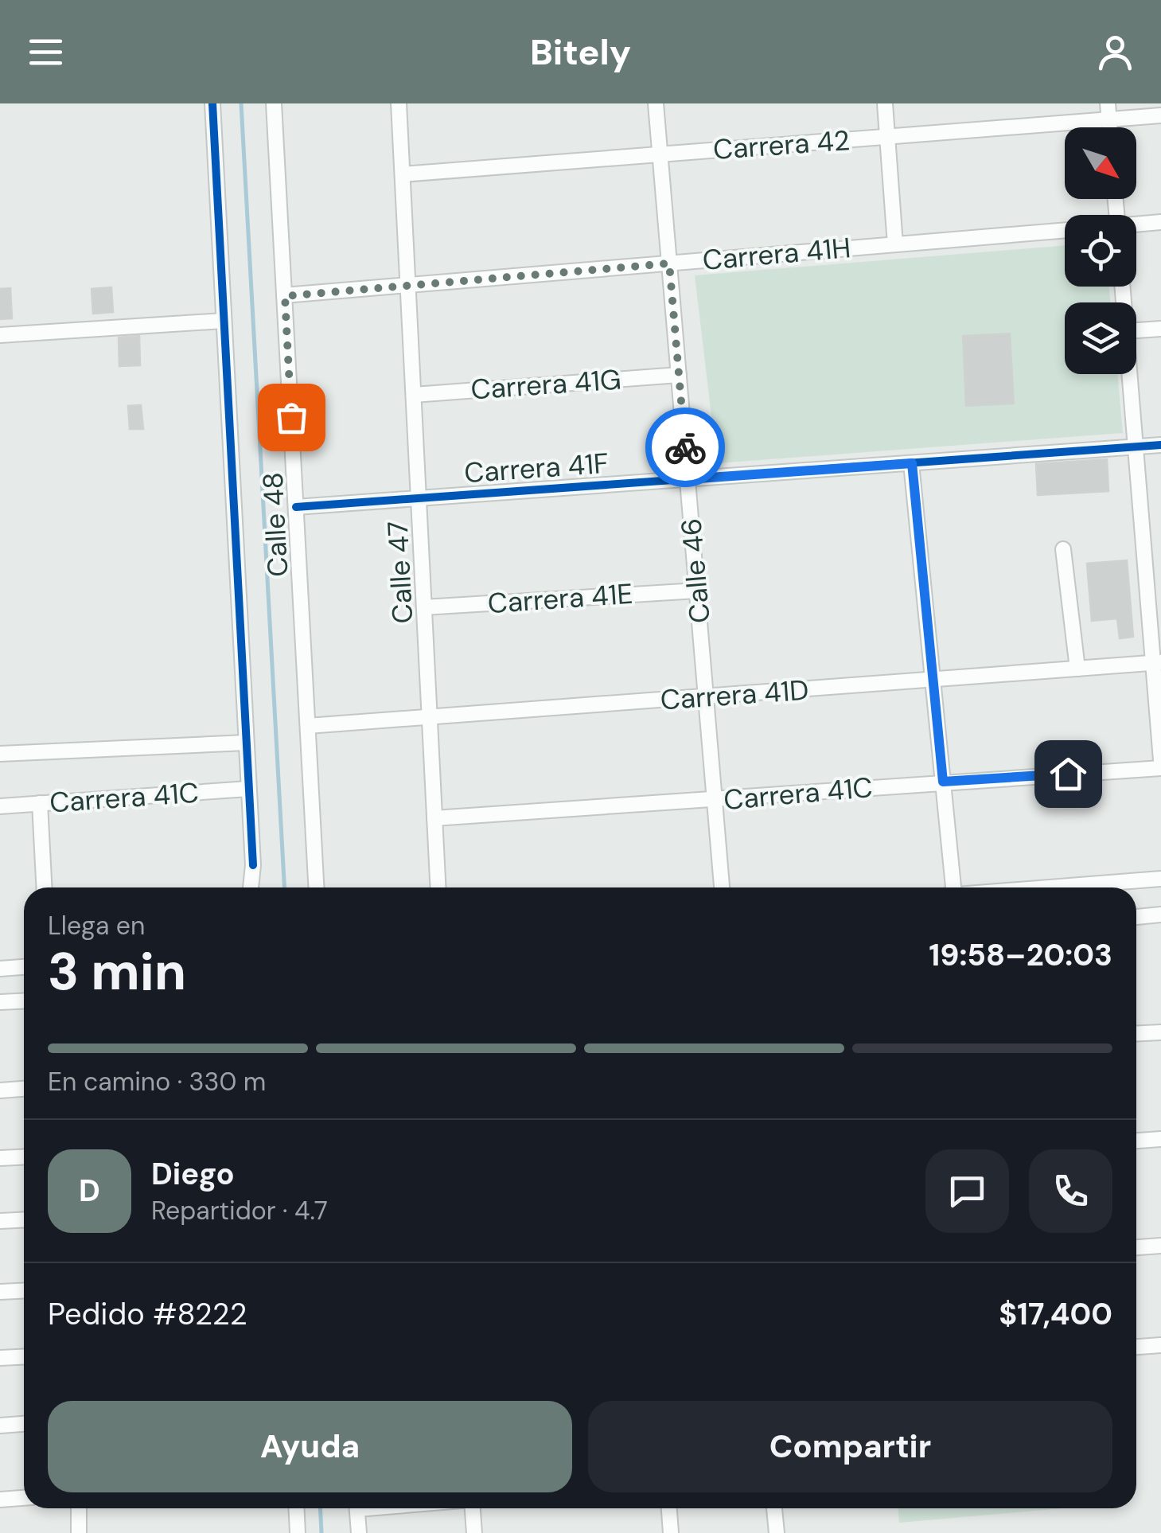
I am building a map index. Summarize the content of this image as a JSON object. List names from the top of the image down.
{
  "streets": {
    "street": [
      "Carrera 42",
      "Carrera 41H",
      "Carrera 41G",
      "Carrera 41F",
      "Calle 48",
      "Calle 46",
      "Calle 47",
      "Carrera 41E",
      "Carrera 41D",
      "Carrera 41C"
    ]
  },
  "crossings": [
    ["Carrera 42", "Calle 46"],
    ["Carrera 42", "Calle 47"],
    ["Carrera 41H", "Calle 48"],
    ["Carrera 41H", "Calle 46"],
    ["Carrera 41H", "Calle 47"],
    ["Carrera 41G", "Calle 46"],
    ["Carrera 41G", "Calle 47"],
    ["Carrera 41F", "Calle 48"],
    ["Carrera 41F", "Calle 46"],
    ["Carrera 41F", "Calle 47"],
    ["Calle 48", "Carrera 41D"],
    ["Calle 48", "Carrera 41C"],
    ["Calle 46", "Carrera 41E"],
    ["Calle 46", "Carrera 41D"],
    ["Calle 46", "Carrera 41C"],
    ["Calle 47", "Carrera 41E"],
    ["Calle 47", "Carrera 41D"],
    ["Calle 47", "Carrera 41C"]
  ],
  "north": "bottom right",
  "page": {
    "header": "Bitely",
    "heading": ["3 min", "Llega en", "19:58–20:03"],
    "panel": [
      "Diego",
      "Repartidor · 4.7",
      "Pedido #8222",
      "$17,400"
    ],
    "bar": "En camino · 330 m",
    "round": "D",
    "buttons": ["Ayuda", "Compartir"]
  }
}
